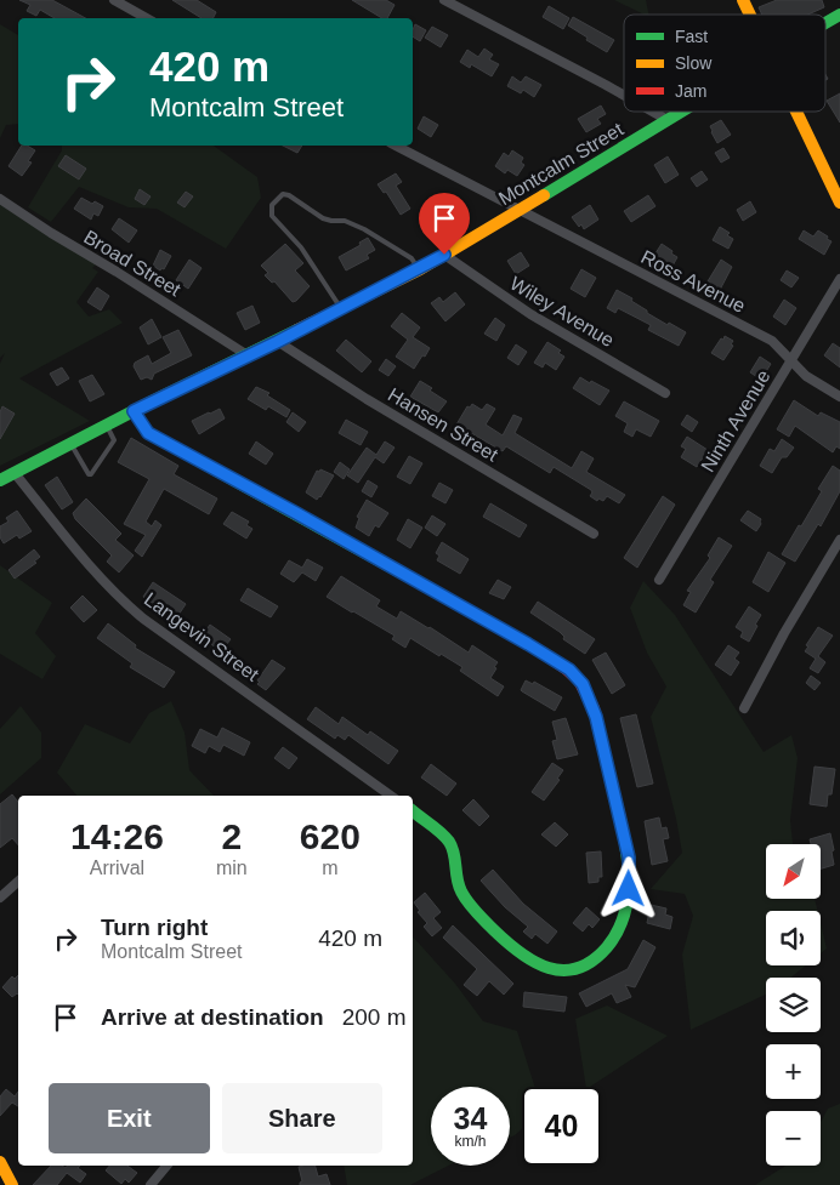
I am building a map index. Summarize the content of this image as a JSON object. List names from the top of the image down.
{
  "streets": {
    "main road": ["Montcalm Street"],
    "street": [
      "Broad Street",
      "Ross Avenue",
      "Wiley Avenue",
      "Ninth Avenue",
      "Hansen Street",
      "Langevin Street"
    ]
  },
  "crossings": [
    ["Montcalm Street", "Broad Street"],
    ["Montcalm Street", "Ross Avenue"],
    ["Montcalm Street", "Wiley Avenue"],
    ["Montcalm Street", "Hansen Street"],
    ["Montcalm Street", "Langevin Street"],
    ["Ross Avenue", "Ninth Avenue"]
  ],
  "legend": ["Fast", "Slow", "Jam"],
  "north": "bottom left",
  "page": {
    "turn": ["420 m", "Montcalm Street"],
    "eta": [
      "14:26",
      "Arrival",
      "2",
      "min",
      "620",
      "m"
    ],
    "map_buttons": ["+", "−"],
    "list": [
      {
        "name": "Turn right",
        "note": "Montcalm Street",
        "value": "420 m"
      },
      {
        "name": "Arrive at destination",
        "value": "200 m"
      }
    ],
    "buttons": ["Exit", "Share"],
    "speed": "34 km/h",
    "limit": "40"
  }
}
